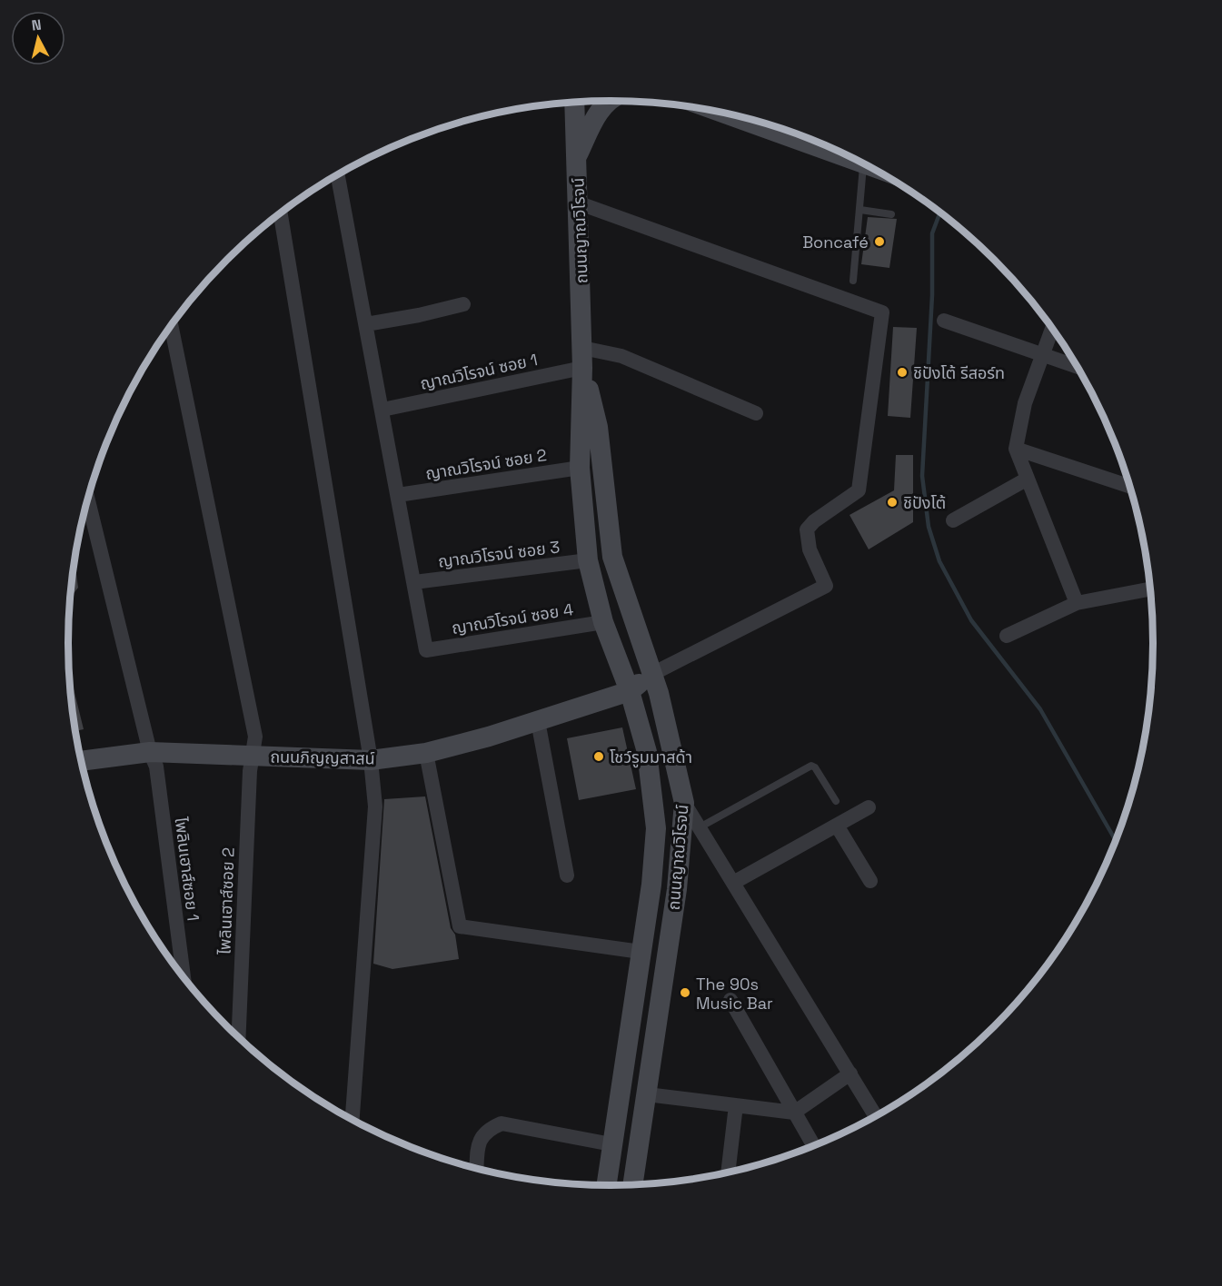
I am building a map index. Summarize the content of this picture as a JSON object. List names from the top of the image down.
{
  "streets": {
    "main road": ["ถนนญาณวิโรจน์", "ถนนภิญญสาสน์"],
    "street": [
      "ญาณวิโรจน์ ซอย 1",
      "ญาณวิโรจน์ ซอย 2",
      "ญาณวิโรจน์ ซอย 3",
      "ญาณวิโรจน์ ซอย 4",
      "ไพลินเฮาส์ซอย 1",
      "ไพลินเฮาส์ซอย 2"
    ]
  },
  "crossings": [
    ["ถนนญาณวิโรจน์", "ญาณวิโรจน์ ซอย 1"],
    ["ถนนญาณวิโรจน์", "ญาณวิโรจน์ ซอย 2"],
    ["ถนนญาณวิโรจน์", "ญาณวิโรจน์ ซอย 3"],
    ["ถนนญาณวิโรจน์", "ญาณวิโรจน์ ซอย 4"],
    ["ถนนญาณวิโรจน์", "ถนนภิญญสาสน์"],
    ["ญาณวิโรจน์ ซอย 3", "ญาณวิโรจน์ ซอย 4"],
    ["ถนนภิญญสาสน์", "ไพลินเฮาส์ซอย 1"],
    ["ถนนภิญญสาสน์", "ไพลินเฮาส์ซอย 2"]
  ],
  "places": [
    "Boncafé",
    "ชิปังโต้ รีสอร์ท",
    "ชิปังโต้",
    "โชว์รูมมาสด้า",
    "The 90s Music Bar"
  ],
  "north": "top"
}
